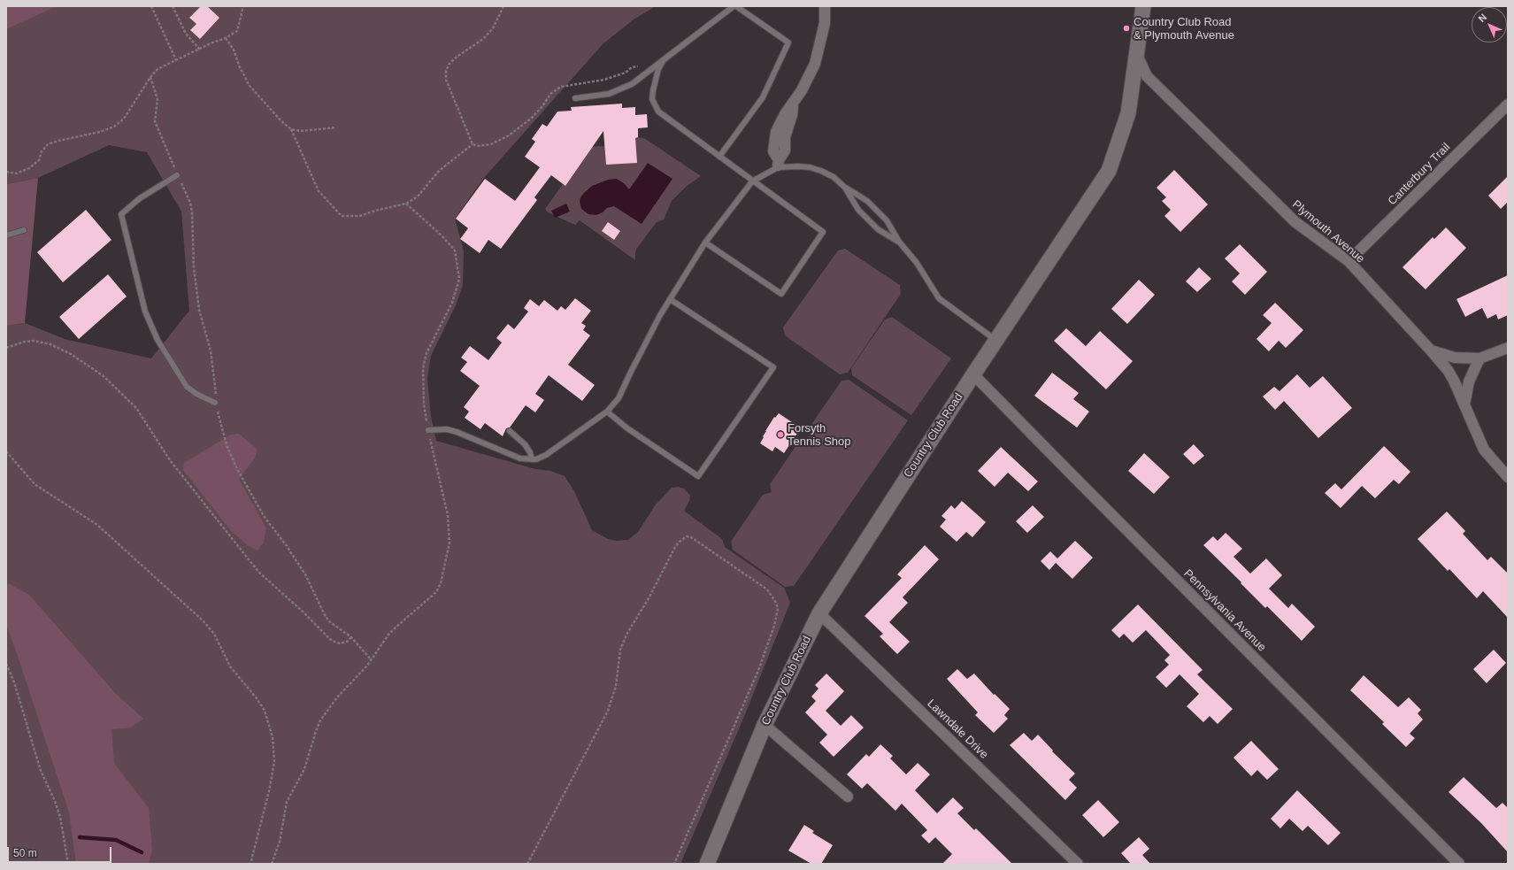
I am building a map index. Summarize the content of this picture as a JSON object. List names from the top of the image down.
{
  "streets": {
    "main road": ["Country Club Road"],
    "street": [
      "Canterbury Trail",
      "Plymouth Avenue",
      "Pennsylvania Avenue",
      "Lawndale Drive"
    ]
  },
  "crossings": [
    ["Canterbury Trail", "Plymouth Avenue"],
    ["Plymouth Avenue", "Country Club Road"],
    ["Country Club Road", "Pennsylvania Avenue"],
    ["Country Club Road", "Lawndale Drive"]
  ],
  "places": ["Country Club Road & Plymouth Avenue", "Forsyth Tennis Shop"],
  "scale_bar": "50 m",
  "north": "top left"
}
